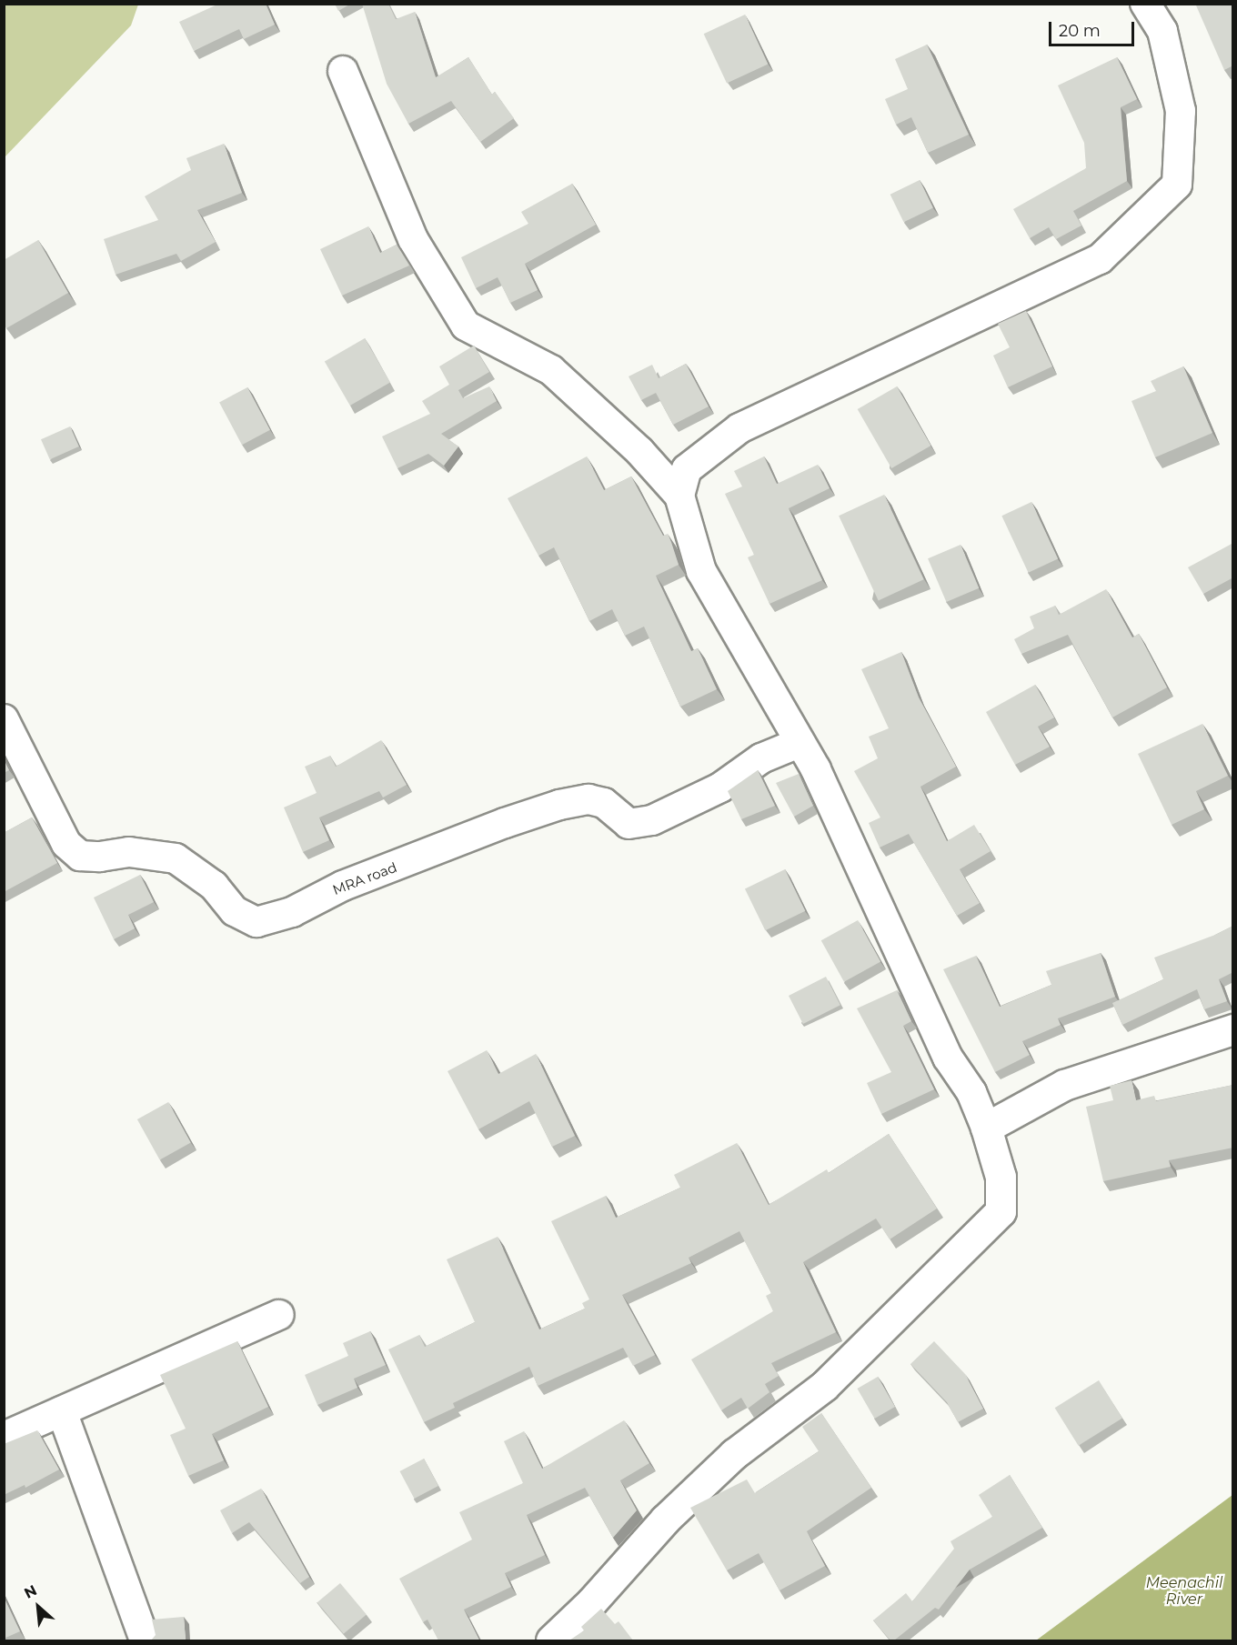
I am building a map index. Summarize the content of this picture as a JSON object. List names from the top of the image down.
{
  "streets": {
    "street": ["MRA road"]
  },
  "water": ["Meenachil River"],
  "scale_bar": "20 m",
  "north": "top left"
}
